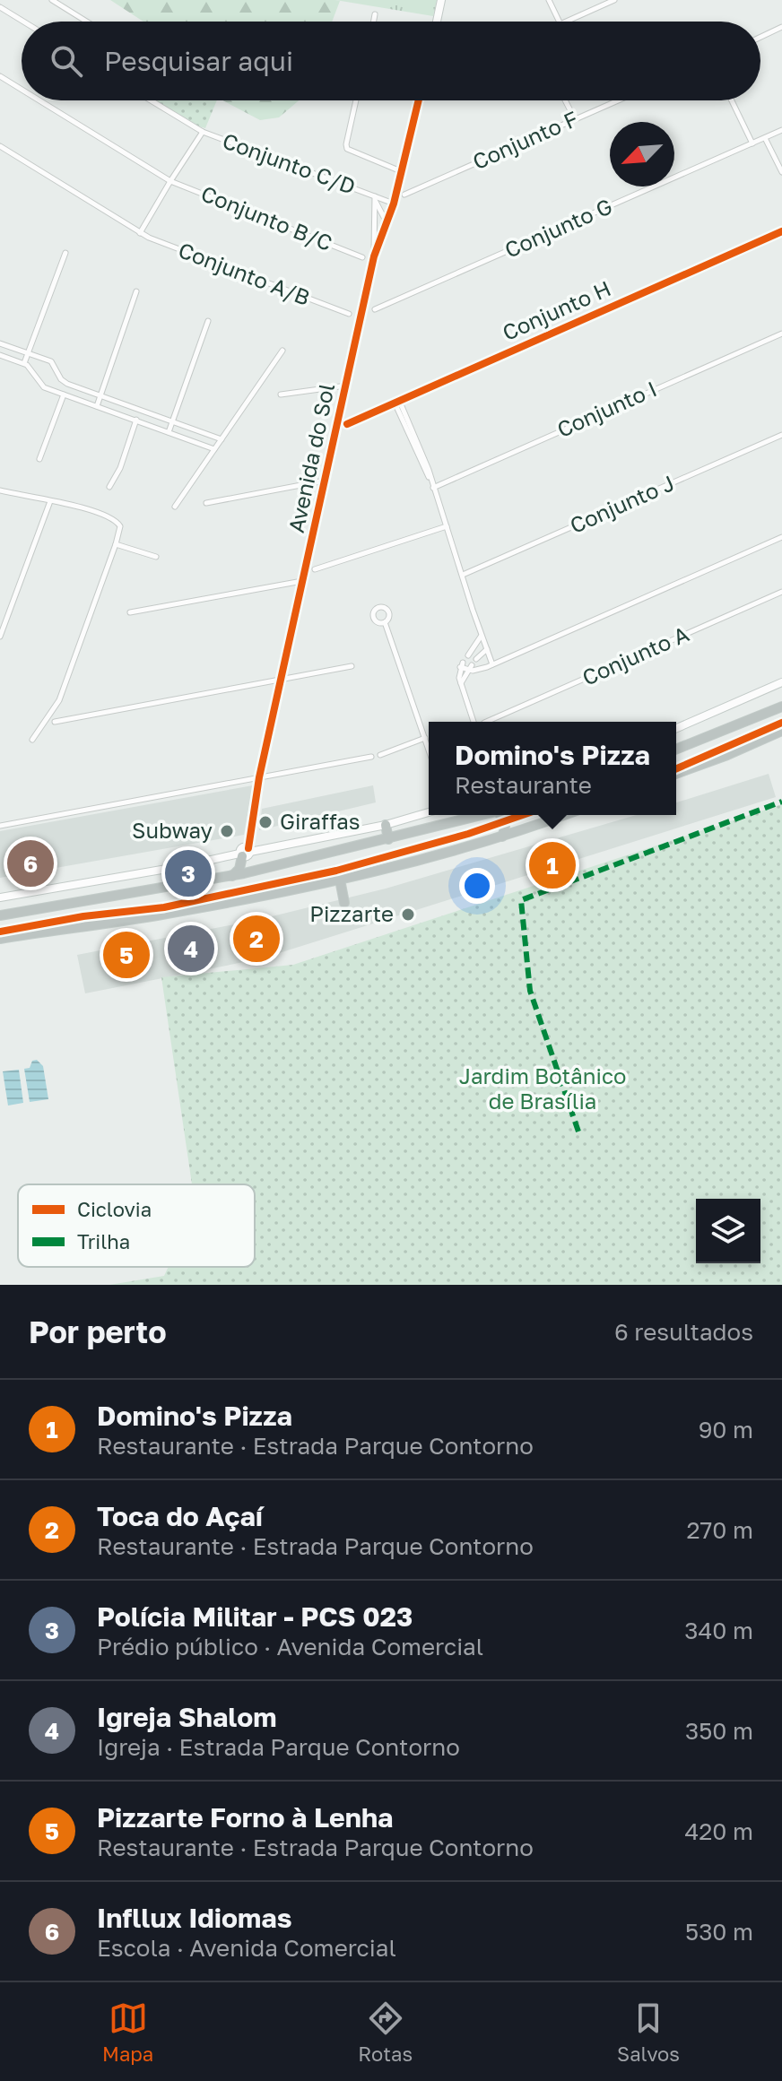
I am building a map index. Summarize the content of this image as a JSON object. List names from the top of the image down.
{
  "streets": {
    "street": [
      "Conjunto F",
      "Conjunto C/D",
      "Conjunto B/C",
      "Conjunto G",
      "Conjunto A/B",
      "Conjunto H",
      "Conjunto I",
      "Avenida do Sol",
      "Conjunto J",
      "Conjunto A"
    ]
  },
  "crossings": [
    ["Conjunto C/D", "Avenida do Sol"]
  ],
  "parks": ["Jardim Botânico de Brasília"],
  "places": ["Giraffas", "Subway", "Pizzarte"],
  "legend": ["Ciclovia", "Trilha"],
  "north": "bottom left",
  "page": {
    "search": "Pesquisar aqui",
    "popup": ["Domino's Pizza", "Restaurante"],
    "pins": [
      "6",
      "1",
      "3",
      "2",
      "4",
      "5"
    ],
    "heading": ["Por perto", "6 resultados"],
    "list": [
      {
        "mark": "1",
        "name": "Domino's Pizza",
        "note": "Restaurante · Estrada Parque Contorno",
        "value": "90 m"
      },
      {
        "mark": "2",
        "name": "Toca do Açaí",
        "note": "Restaurante · Estrada Parque Contorno",
        "value": "270 m"
      },
      {
        "mark": "3",
        "name": "Polícia Militar - PCS 023",
        "note": "Prédio público · Avenida Comercial",
        "value": "340 m"
      },
      {
        "mark": "4",
        "name": "Igreja Shalom",
        "note": "Igreja · Estrada Parque Contorno",
        "value": "350 m"
      },
      {
        "mark": "5",
        "name": "Pizzarte Forno à Lenha",
        "note": "Restaurante · Estrada Parque Contorno",
        "value": "420 m"
      },
      {
        "mark": "6",
        "name": "Infllux Idiomas",
        "note": "Escola · Avenida Comercial",
        "value": "530 m"
      }
    ],
    "nav": ["Mapa", "Rotas", "Salvos"]
  }
}
